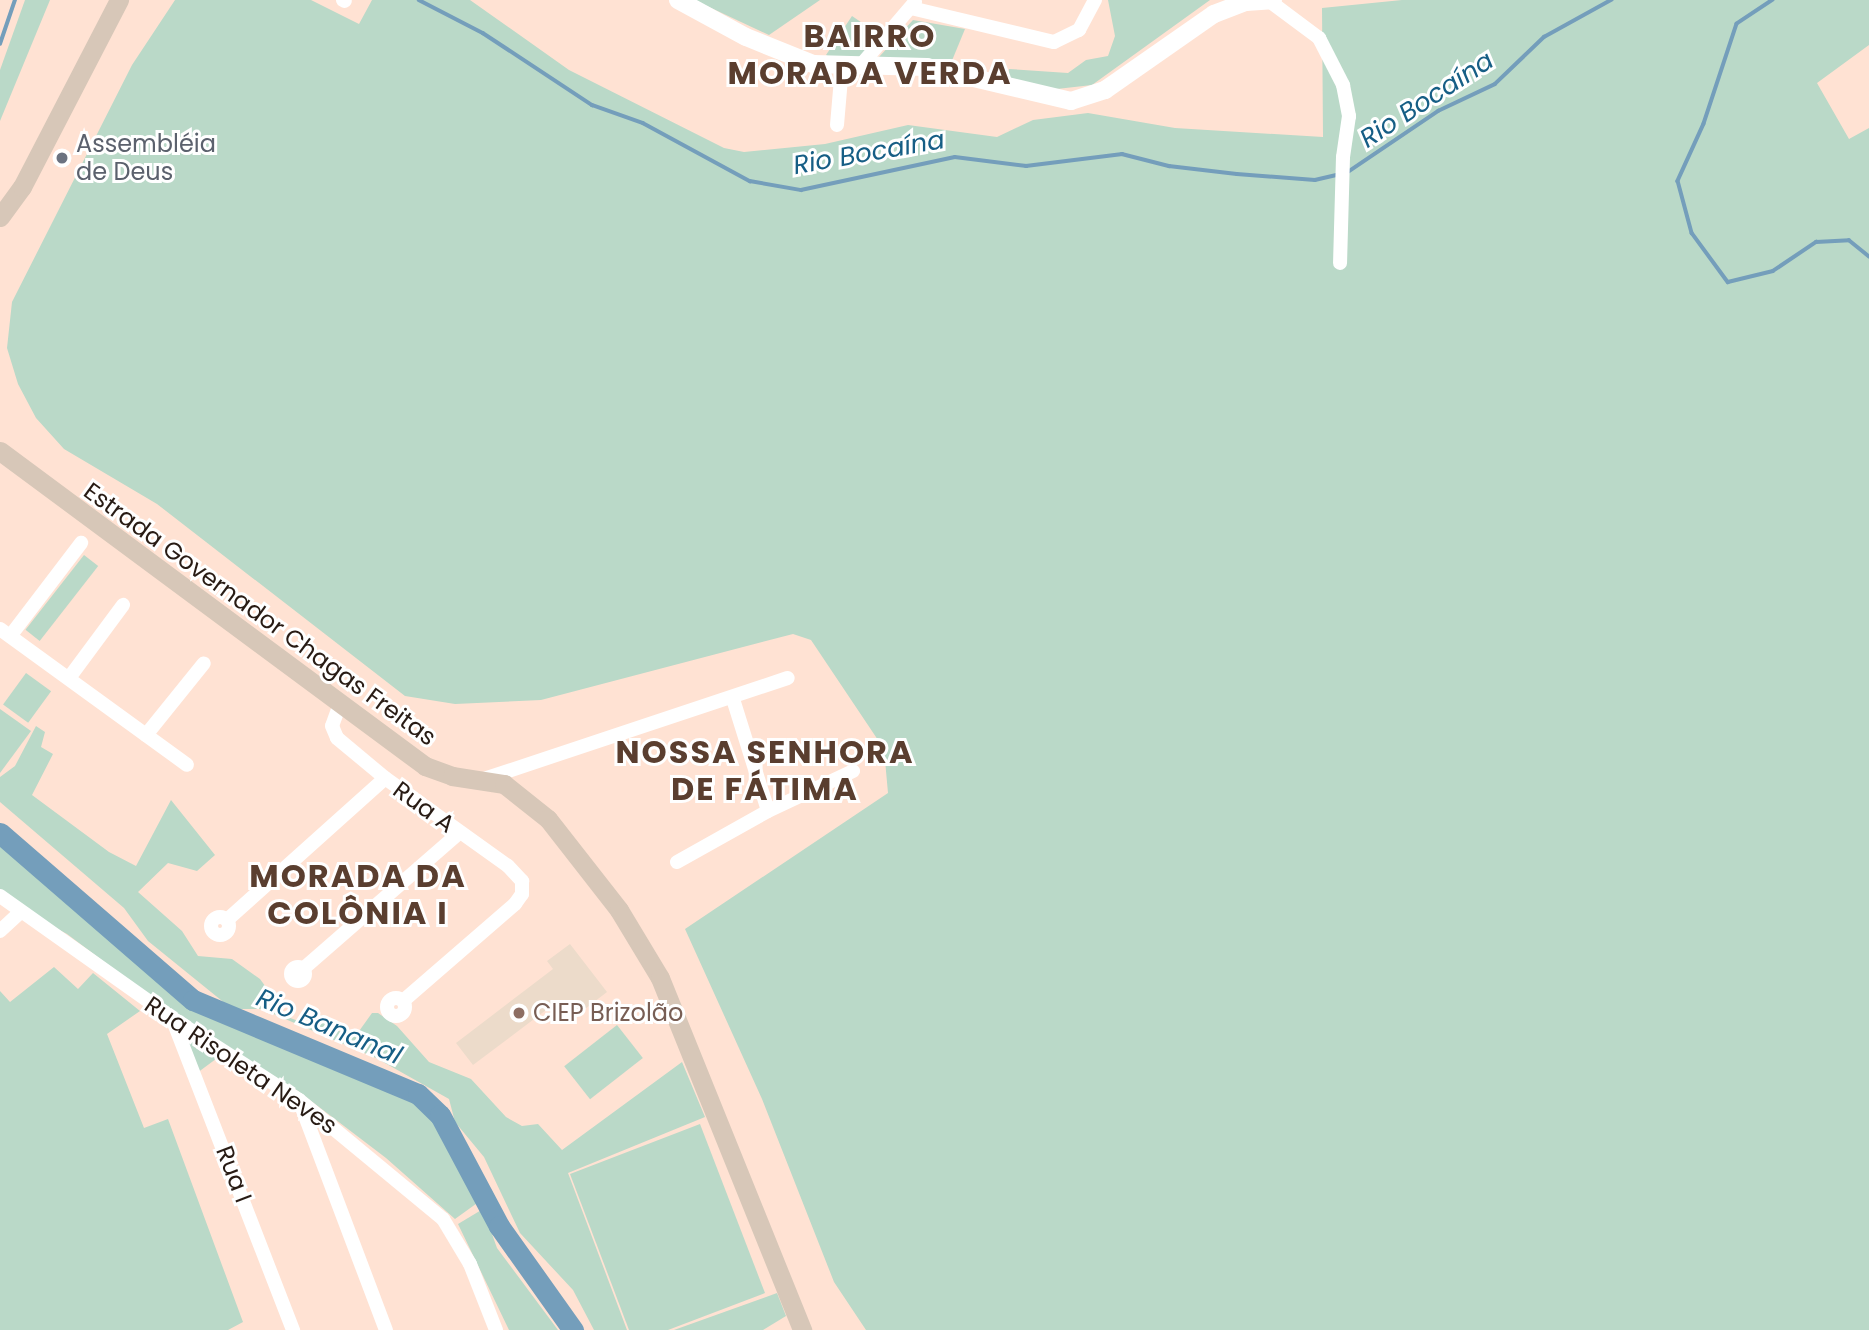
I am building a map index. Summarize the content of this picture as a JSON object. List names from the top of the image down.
{
  "streets": {
    "main road": ["Estrada Governador Chagas Freitas"],
    "street": ["Rua A", "Rua Risoleta Neves", "Rua I"]
  },
  "crossings": [
    ["Estrada Governador Chagas Freitas", "Rua A"],
    ["Rua Risoleta Neves", "Rua I"]
  ],
  "districts": ["BAIRRO MORADA VERDA", "NOSSA SENHORA DE FÁTIMA", "MORADA DA COLÔNIA I"],
  "water": ["Rio Bocaína", "Rio Bananal"],
  "places": ["Assembléia de Deus", "CIEP Brizolão"]
}
